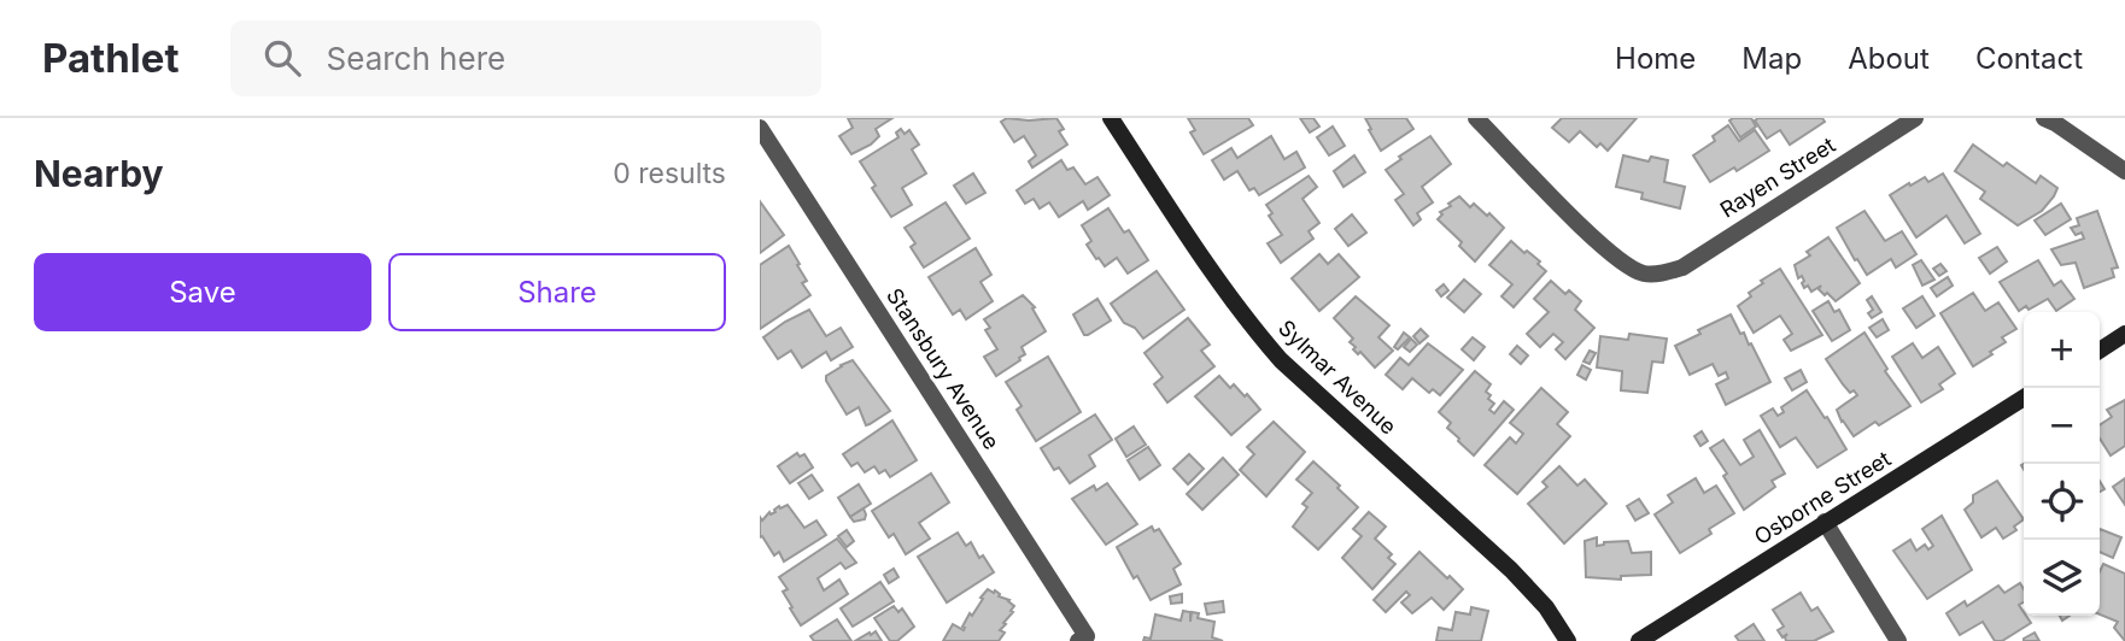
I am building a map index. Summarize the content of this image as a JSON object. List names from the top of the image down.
{
  "streets": {
    "street": [
      "Rayen Street",
      "Stansbury Avenue",
      "Sylmar Avenue",
      "Osborne Street"
    ]
  },
  "page": {
    "header": "Pathlet",
    "search": "Search here",
    "nav": [
      "Home",
      "Map",
      "About",
      "Contact"
    ],
    "heading": ["Nearby", "0 results"],
    "buttons": ["Save", "Share"],
    "map_buttons": ["+", "−"]
  }
}
